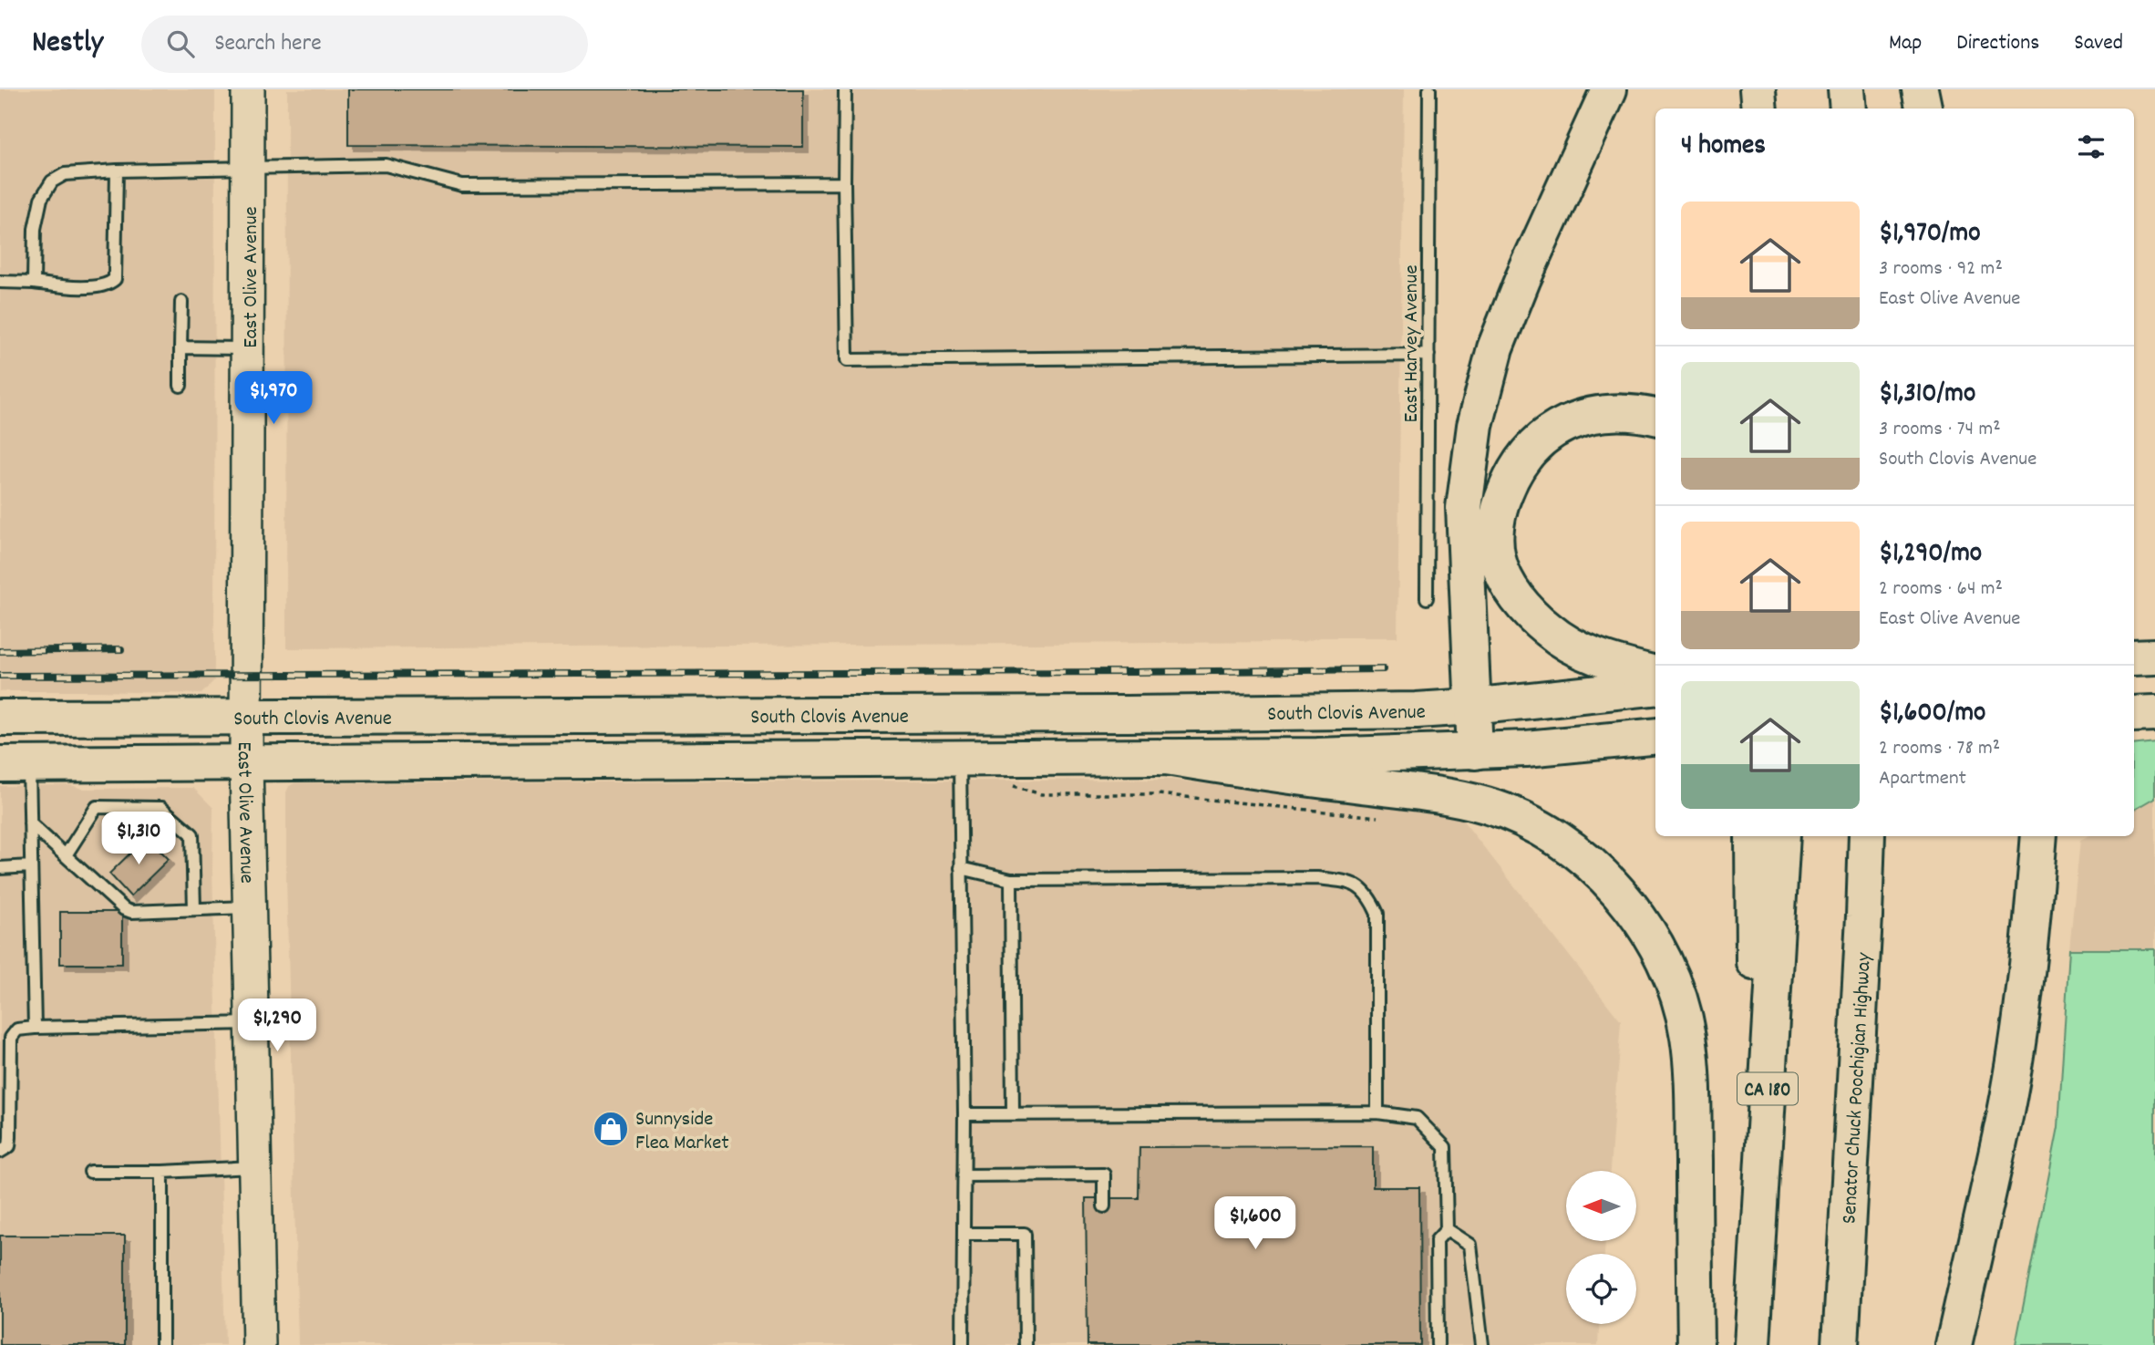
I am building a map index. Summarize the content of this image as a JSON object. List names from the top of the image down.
{
  "streets": {
    "main road": [
      "East Olive Avenue",
      "South Clovis Avenue",
      "CA 180",
      "Senator Chuck Poochigian Highway"
    ],
    "lane": ["East Harvey Avenue"]
  },
  "crossings": [
    ["East Olive Avenue", "South Clovis Avenue"]
  ],
  "places": {
    "shop": ["Sunnyside Flea Market"]
  },
  "north": "left",
  "page": {
    "header": "Nestly",
    "search": "Search here",
    "nav": ["Map", "Directions", "Saved"],
    "heading": "4 homes",
    "list": [
      {
        "name": "$1,970/mo",
        "note": "3 rooms · 92 m² · East Olive Avenue"
      },
      {
        "name": "$1,310/mo",
        "note": "3 rooms · 74 m² · South Clovis Avenue"
      },
      {
        "name": "$1,290/mo",
        "note": "2 rooms · 64 m² · East Olive Avenue"
      },
      {
        "name": "$1,600/mo",
        "note": "2 rooms · 78 m² · Apartment"
      }
    ],
    "price": [
      "$1,970",
      "$1,310",
      "$1,290",
      "$1,600"
    ]
  }
}
